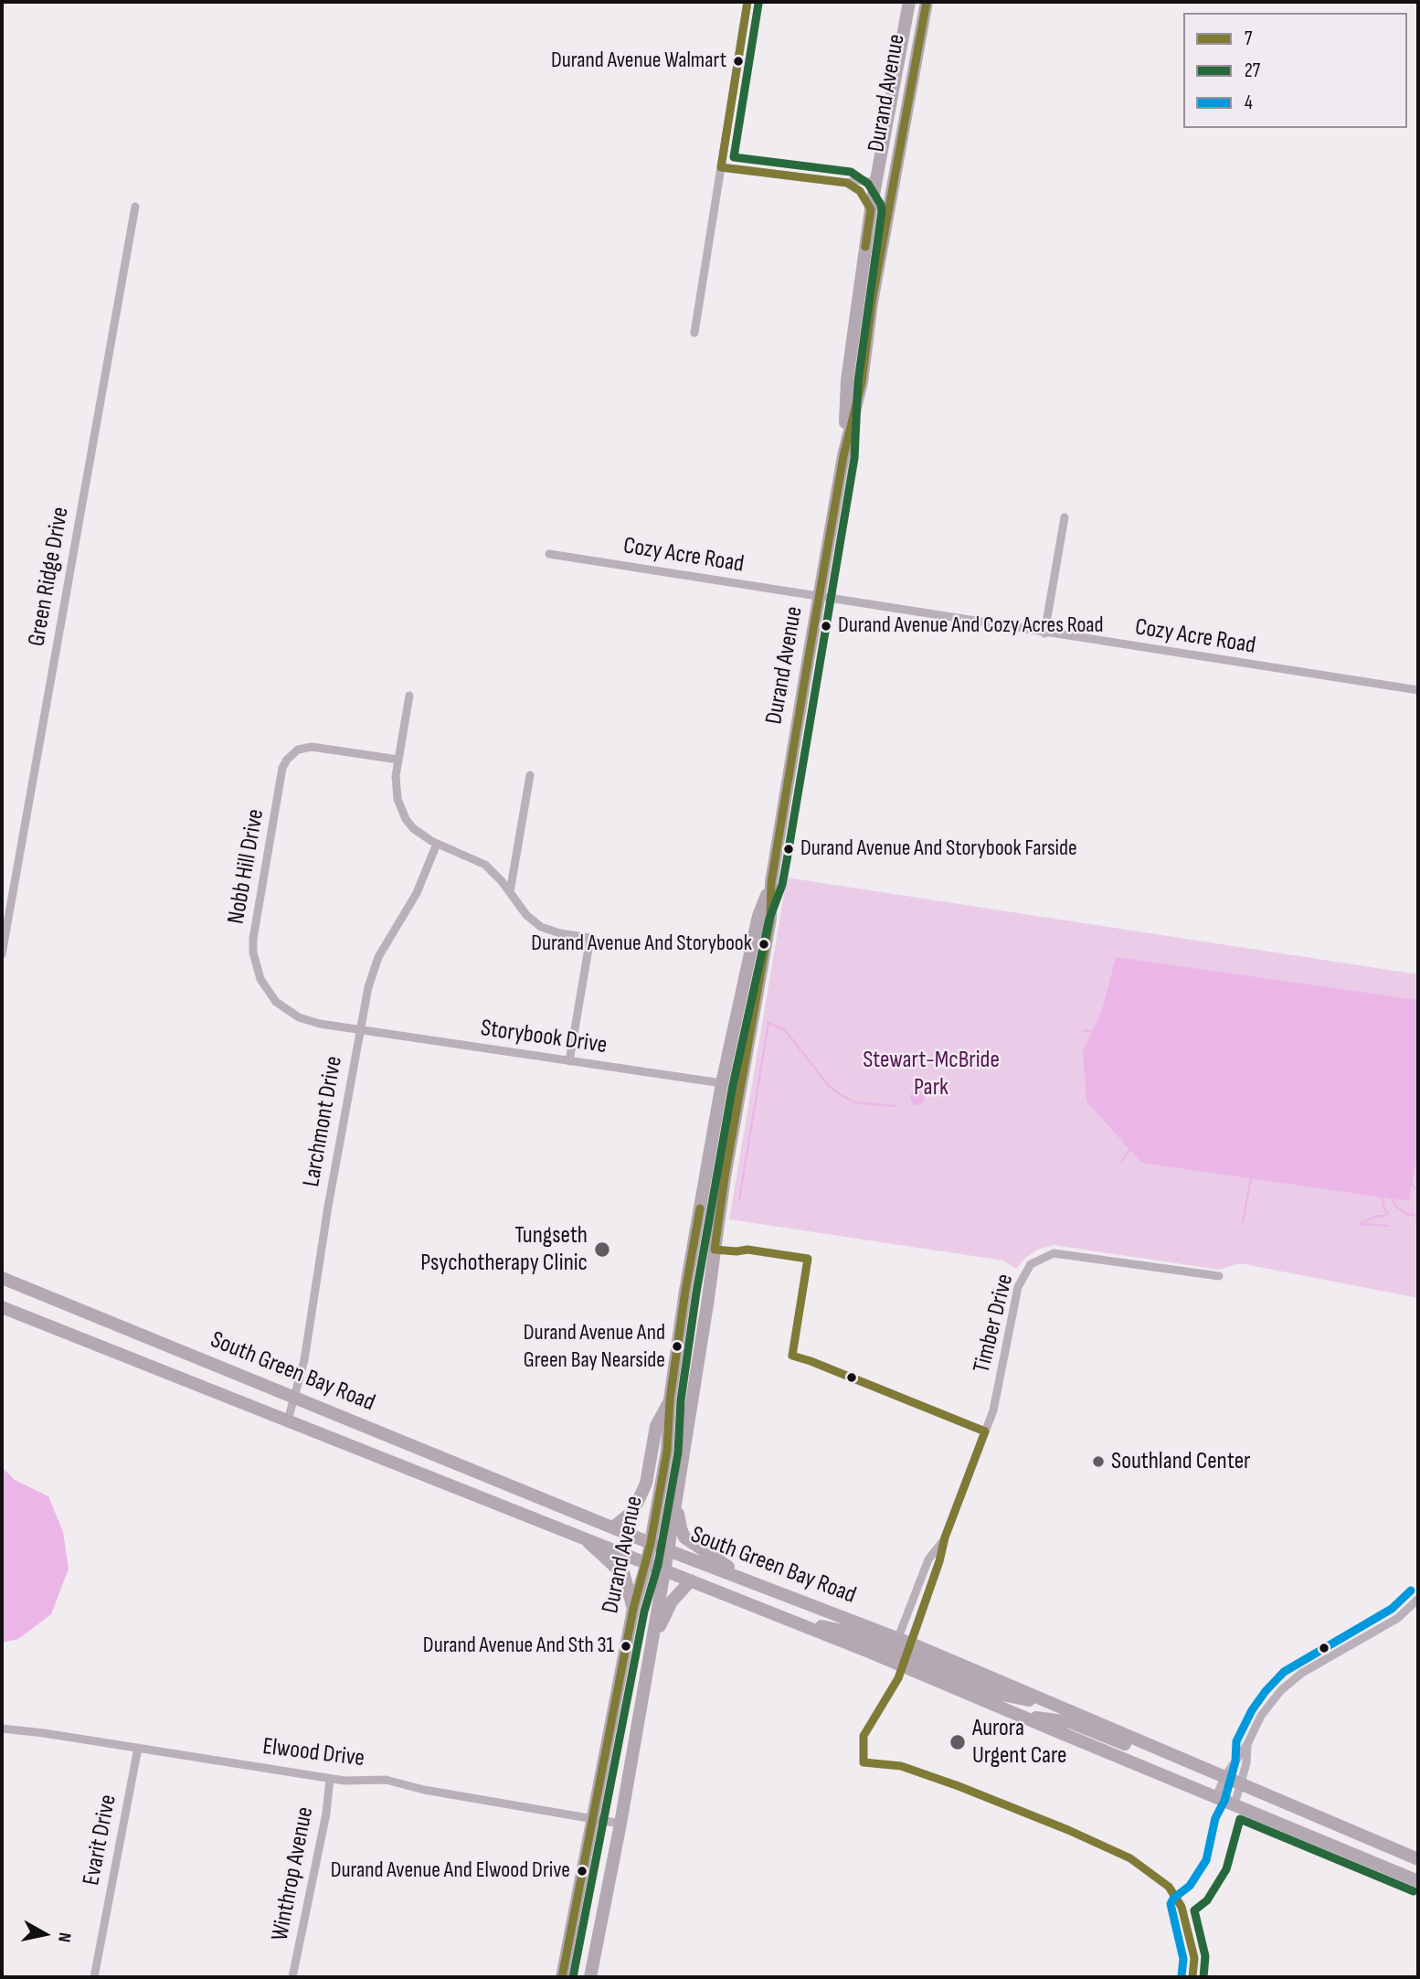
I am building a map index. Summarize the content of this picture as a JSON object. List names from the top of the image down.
{
  "streets": {
    "main road": ["Durand Avenue", "South Green Bay Road"],
    "street": [
      "Cozy Acre Road",
      "Green Ridge Drive",
      "Nobb Hill Drive",
      "Storybook Drive",
      "Larchmont Drive",
      "Timber Drive",
      "Elwood Drive",
      "Evarit Drive",
      "Winthrop Avenue"
    ]
  },
  "crossings": [
    ["Durand Avenue", "Cozy Acre Road"],
    ["Durand Avenue", "Storybook Drive"],
    ["Durand Avenue", "South Green Bay Road"],
    ["Durand Avenue", "Elwood Drive"],
    ["Nobb Hill Drive", "Storybook Drive"],
    ["Nobb Hill Drive", "Larchmont Drive"],
    ["Storybook Drive", "Larchmont Drive"],
    ["Larchmont Drive", "South Green Bay Road"],
    ["Timber Drive", "South Green Bay Road"],
    ["Elwood Drive", "Evarit Drive"],
    ["Elwood Drive", "Winthrop Avenue"]
  ],
  "parks": ["Stewart-McBride Park"],
  "places": [
    "Durand Avenue Walmart",
    "Durand Avenue And Cozy Acres Road",
    "Durand Avenue And Storybook Farside",
    "Durand Avenue And Storybook",
    "Tungseth Psychotherapy Clinic",
    "Durand Avenue And Green Bay Nearside",
    "Southland Center",
    "Durand Avenue And Sth 31",
    "Aurora Urgent Care",
    "Durand Avenue And Elwood Drive"
  ],
  "lines": ["transit line 7", "transit line 27", "transit line 4"],
  "legend": ["7", "27", "4"],
  "north": "right"
}
